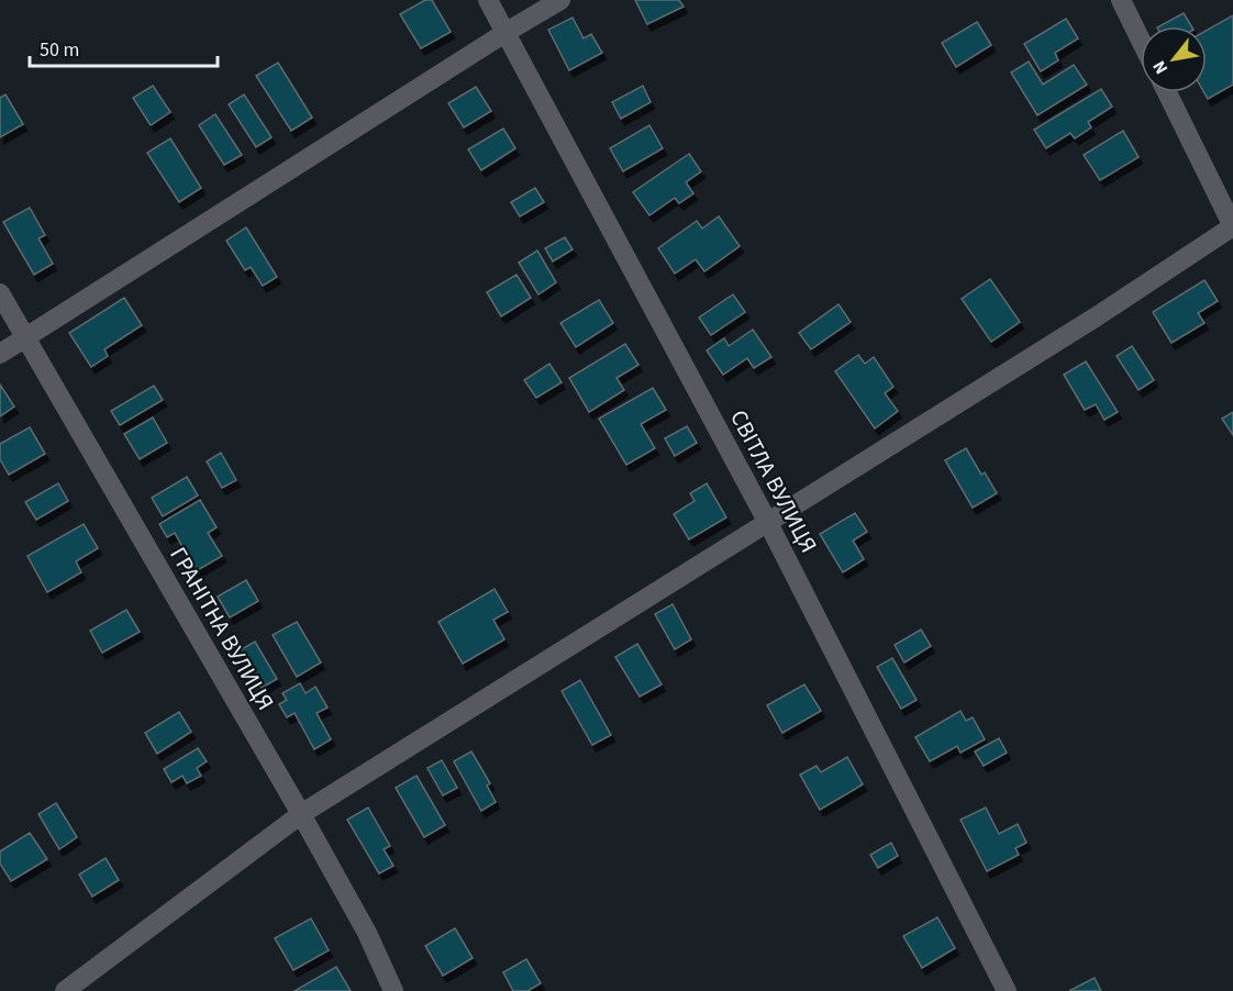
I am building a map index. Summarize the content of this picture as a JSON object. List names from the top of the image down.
{
  "streets": {
    "street": ["СВІТЛА ВУЛИЦЯ", "ГРАНІТНА ВУЛИЦЯ"]
  },
  "scale_bar": "50 m",
  "north": "bottom left"
}
